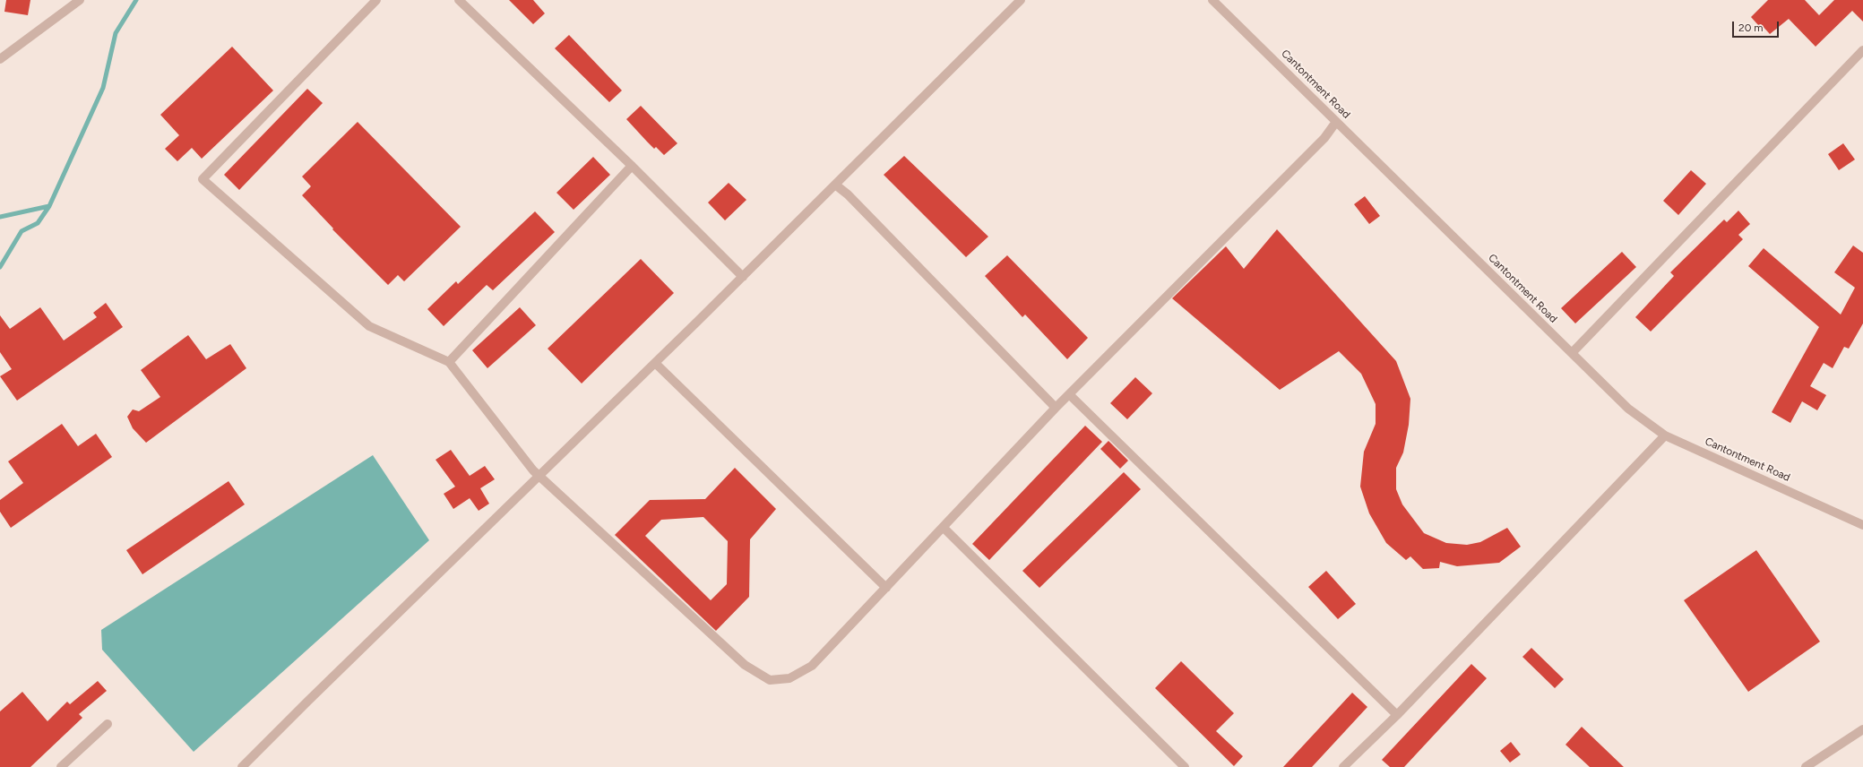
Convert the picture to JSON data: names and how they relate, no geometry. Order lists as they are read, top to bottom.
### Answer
{
  "streets": {
    "street": ["Cantontment Road"]
  },
  "scale_bar": "20 m"
}
